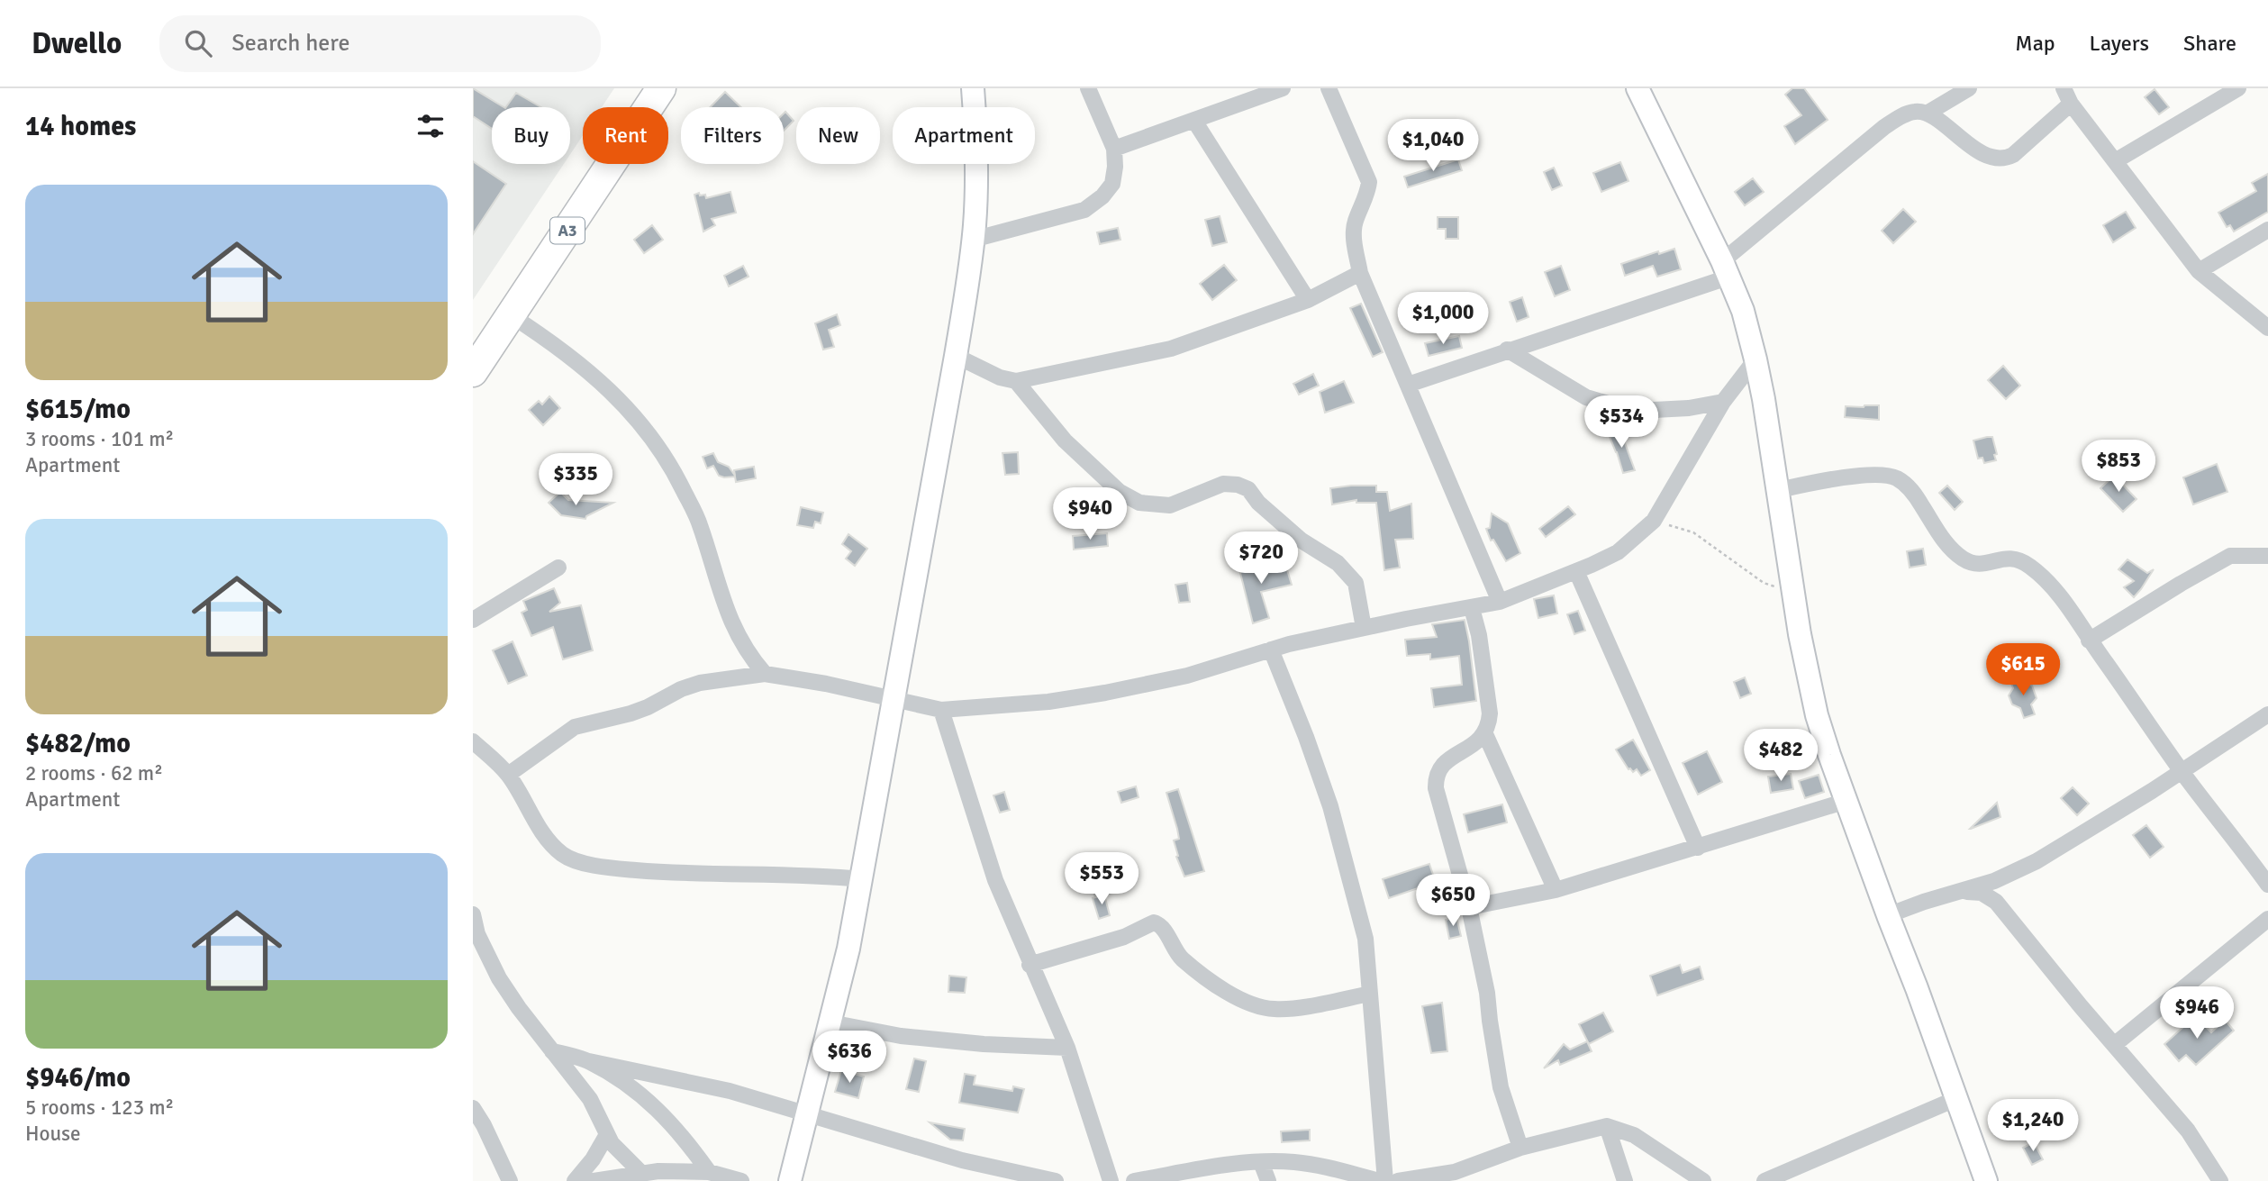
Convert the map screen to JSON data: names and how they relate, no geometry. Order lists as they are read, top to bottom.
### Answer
{
  "streets": {
    "highway": ["A3"]
  },
  "page": {
    "header": "Dwello",
    "search": "Search here",
    "nav": ["Map", "Layers", "Share"],
    "heading": "14 homes",
    "chip": [
      "Buy",
      "Rent",
      "Filters",
      "New",
      "Apartment"
    ],
    "price": [
      "$1,040",
      "$1,000",
      "$534",
      "$853",
      "$335",
      "$940",
      "$720",
      "$615",
      "$482",
      "$553",
      "$650",
      "$946",
      "$636",
      "$1,240"
    ],
    "list": [
      {
        "name": "$615/mo",
        "note": "3 rooms · 101 m² · Apartment"
      },
      {
        "name": "$482/mo",
        "note": "2 rooms · 62 m² · Apartment"
      },
      {
        "name": "$946/mo",
        "note": "5 rooms · 123 m² · House"
      }
    ]
  }
}
